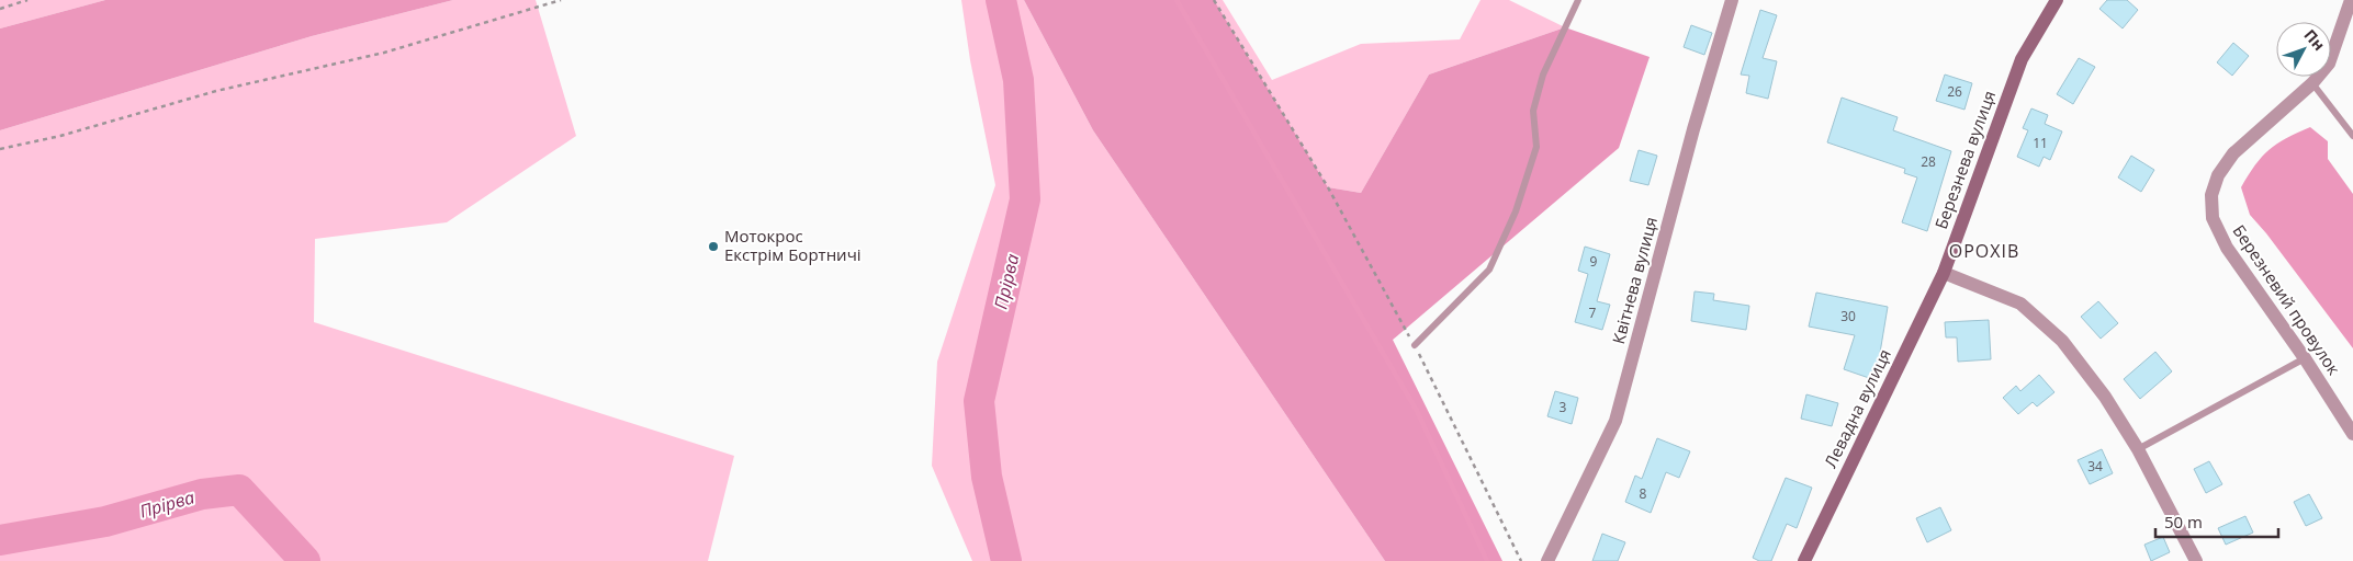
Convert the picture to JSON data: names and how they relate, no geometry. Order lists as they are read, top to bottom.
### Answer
{
  "streets": {
    "street": [
      "Березнева вулиця",
      "Квітнева вулиця",
      "Березневий провулок",
      "Левадна вулиця"
    ]
  },
  "crossings": [
    ["Березнева вулиця", "Левадна вулиця"]
  ],
  "districts": ["ОРОХІВ"],
  "water": ["Прірва"],
  "places": ["Мотокрос Екстрім Бортничі"],
  "house_numbers": [
    "26",
    "11",
    "28",
    "9",
    "7",
    "30",
    "3",
    "34",
    "8"
  ],
  "scale_bar": "50 m",
  "north": "top right"
}
